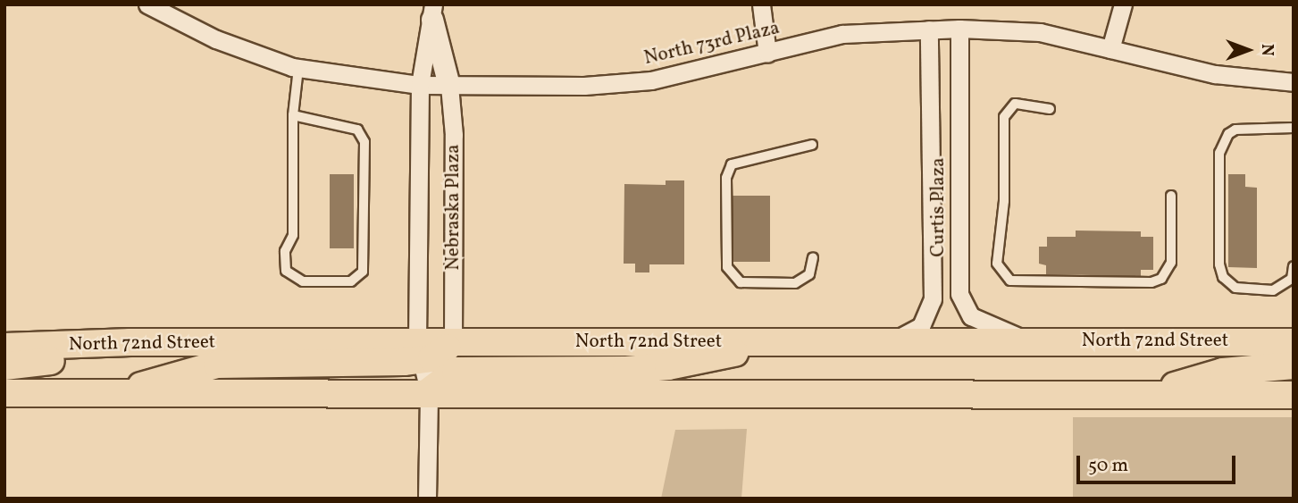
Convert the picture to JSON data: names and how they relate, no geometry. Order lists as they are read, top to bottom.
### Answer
{
  "streets": {
    "main road": ["North 72nd Street"],
    "street": ["North 73rd Plaza", "Nebraska Plaza", "Curtis Plaza"]
  },
  "crossings": [
    ["North 73rd Plaza", "Nebraska Plaza"],
    ["North 73rd Plaza", "Curtis Plaza"],
    ["Nebraska Plaza", "North 72nd Street"],
    ["Curtis Plaza", "North 72nd Street"]
  ],
  "scale_bar": "50 m",
  "north": "right"
}
